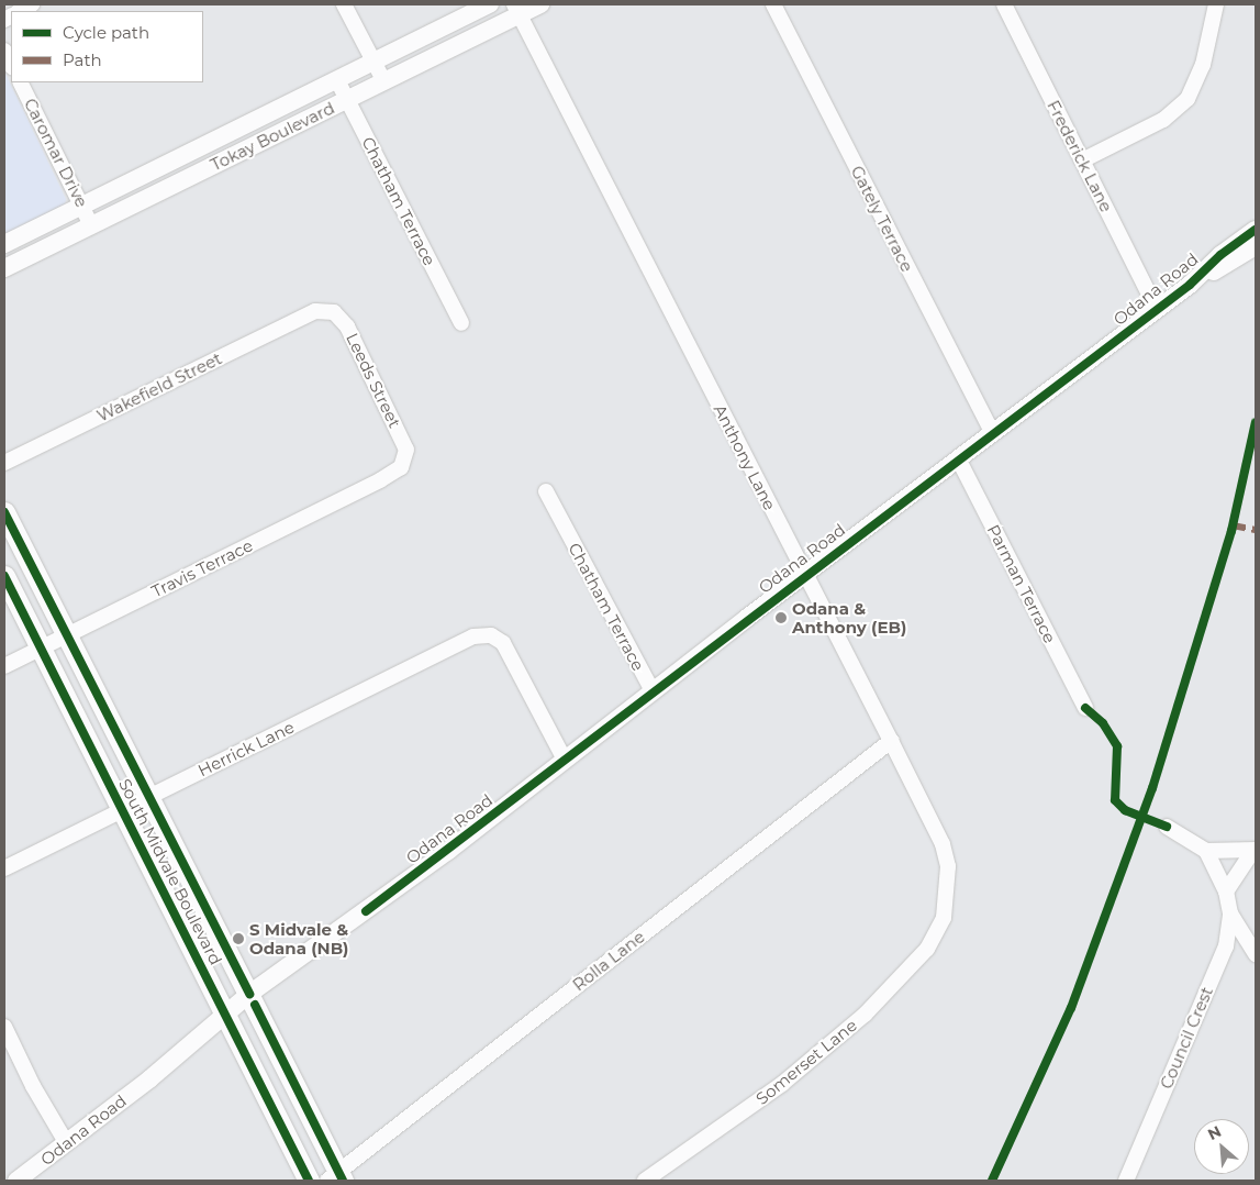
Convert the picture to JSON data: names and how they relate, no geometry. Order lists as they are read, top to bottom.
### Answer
{
  "streets": {
    "main road": ["South Midvale Boulevard"],
    "street": [
      "Tokay Boulevard",
      "Caromar Drive",
      "Frederick Lane",
      "Chatham Terrace",
      "Gately Terrace",
      "Odana Road",
      "Leeds Street",
      "Wakefield Street",
      "Anthony Lane",
      "Travis Terrace",
      "Parman Terrace",
      "Herrick Lane",
      "Rolla Lane",
      "Council Crest",
      "Somerset Lane"
    ]
  },
  "crossings": [
    ["Tokay Boulevard", "Caromar Drive"],
    ["Tokay Boulevard", "Chatham Terrace"],
    ["Tokay Boulevard", "Anthony Lane"],
    ["Frederick Lane", "Odana Road"],
    ["Chatham Terrace", "Odana Road"],
    ["Gately Terrace", "Odana Road"],
    ["Odana Road", "Anthony Lane"],
    ["Odana Road", "Parman Terrace"],
    ["Odana Road", "Herrick Lane"],
    ["Odana Road", "South Midvale Boulevard"],
    ["Leeds Street", "Wakefield Street"],
    ["Leeds Street", "Travis Terrace"],
    ["Anthony Lane", "Rolla Lane"],
    ["Anthony Lane", "Somerset Lane"],
    ["Travis Terrace", "South Midvale Boulevard"],
    ["Herrick Lane", "South Midvale Boulevard"],
    ["South Midvale Boulevard", "Rolla Lane"]
  ],
  "places": ["Odana & Anthony (EB)", "S Midvale & Odana (NB)"],
  "legend": ["Cycle path", "Path"],
  "north": "top left"
}
